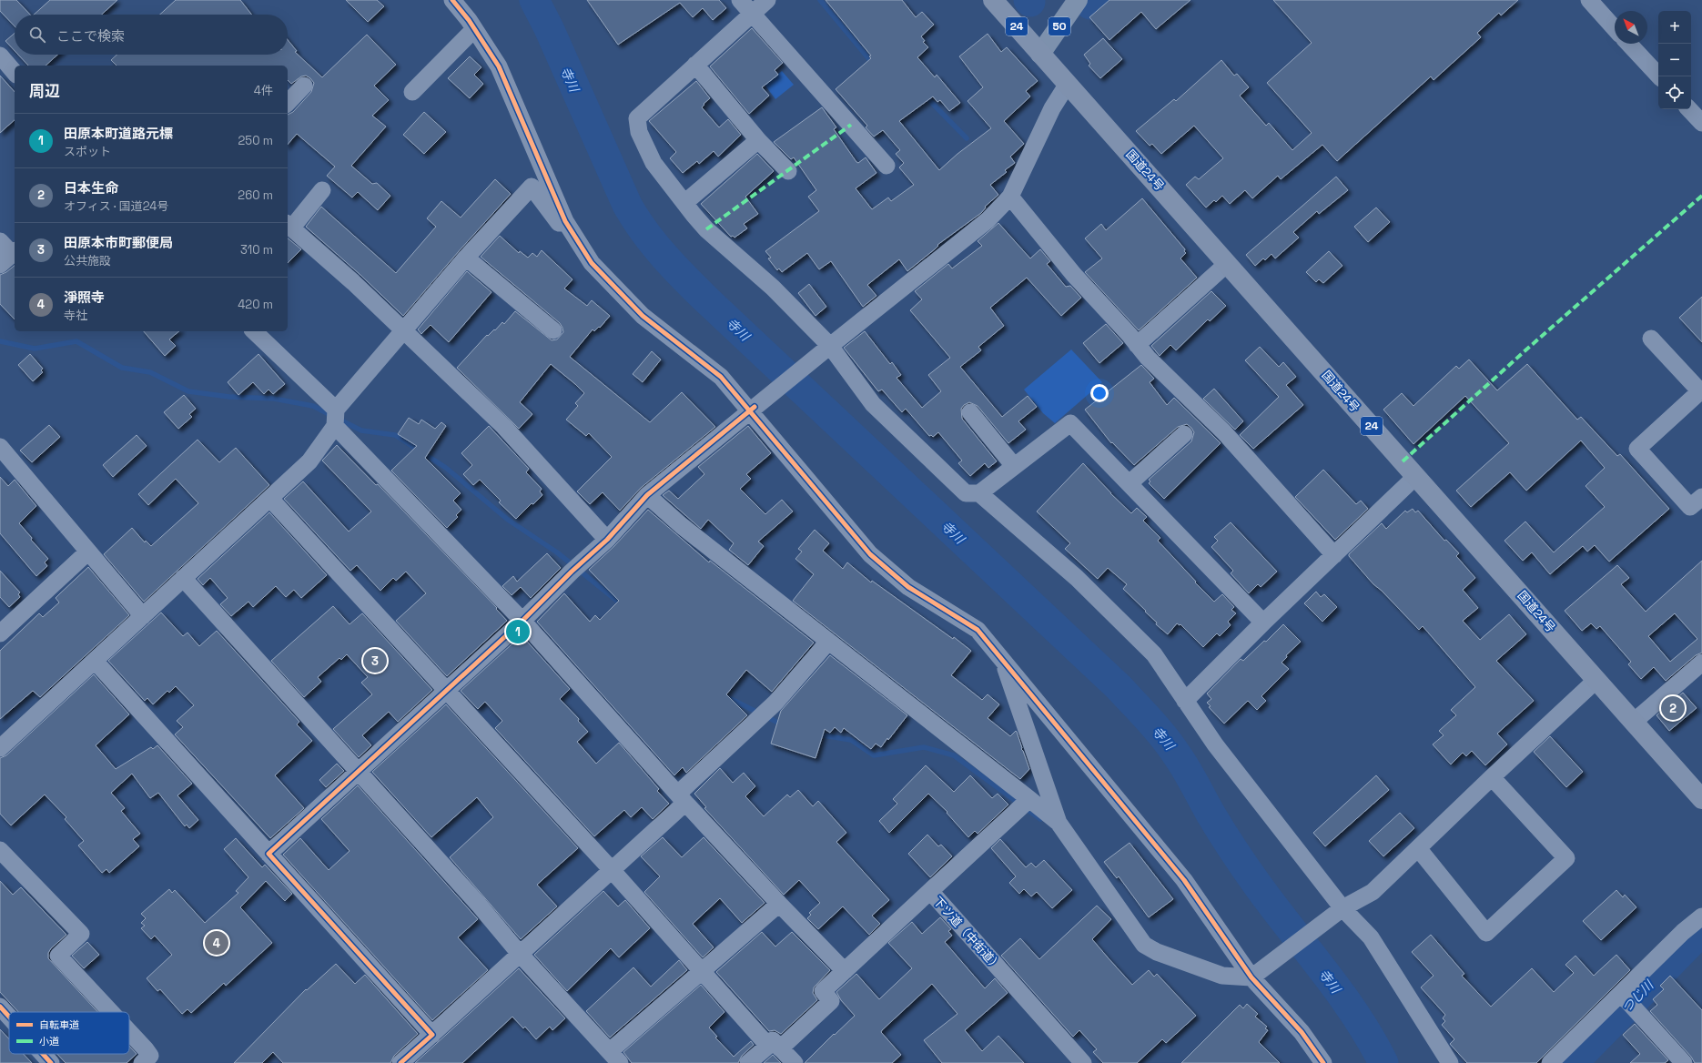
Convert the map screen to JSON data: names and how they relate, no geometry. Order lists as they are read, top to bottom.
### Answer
{
  "streets": {
    "highway": ["24", "国道24号"],
    "main road": ["50"],
    "street": ["下ツ道（中街道）"]
  },
  "crossings": [
    ["50", "国道24号"]
  ],
  "water": ["寺川", "つじ川"],
  "legend": ["自転車道", "小道"],
  "north": "top left",
  "page": {
    "map_buttons": ["+", "−"],
    "search": "ここで検索",
    "heading": ["周辺", "4件"],
    "list": [
      {
        "mark": "1",
        "name": "田原本町道路元標",
        "note": "スポット",
        "value": "250 m"
      },
      {
        "mark": "2",
        "name": "日本生命",
        "note": "オフィス · 国道24号",
        "value": "260 m"
      },
      {
        "mark": "3",
        "name": "田原本市町郵便局",
        "note": "公共施設",
        "value": "310 m"
      },
      {
        "mark": "4",
        "name": "淨照寺",
        "note": "寺社",
        "value": "420 m"
      }
    ],
    "pins": [
      "1",
      "3",
      "2",
      "4"
    ]
  }
}
